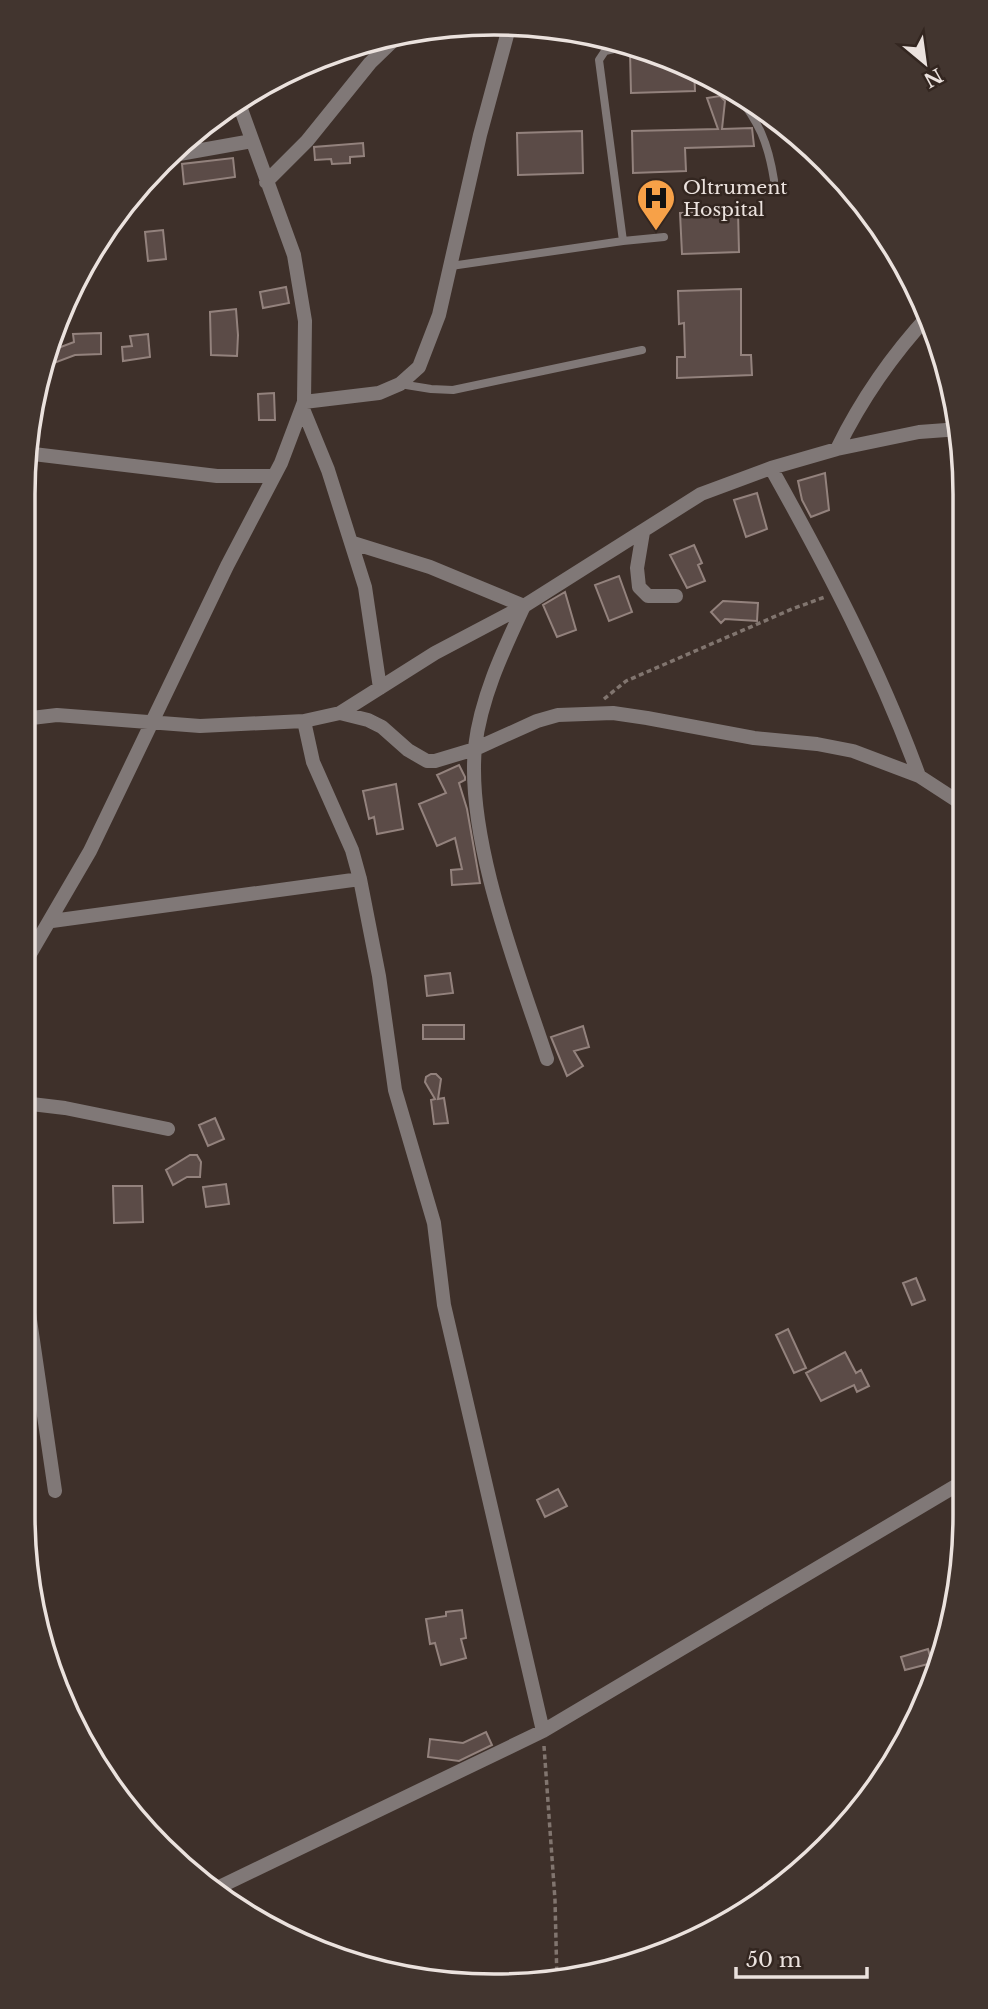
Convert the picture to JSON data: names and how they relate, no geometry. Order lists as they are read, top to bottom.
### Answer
{
  "places": {
    "hospital": ["Oltrument Hospital"]
  },
  "scale_bar": "50 m",
  "north": "bottom right"
}
